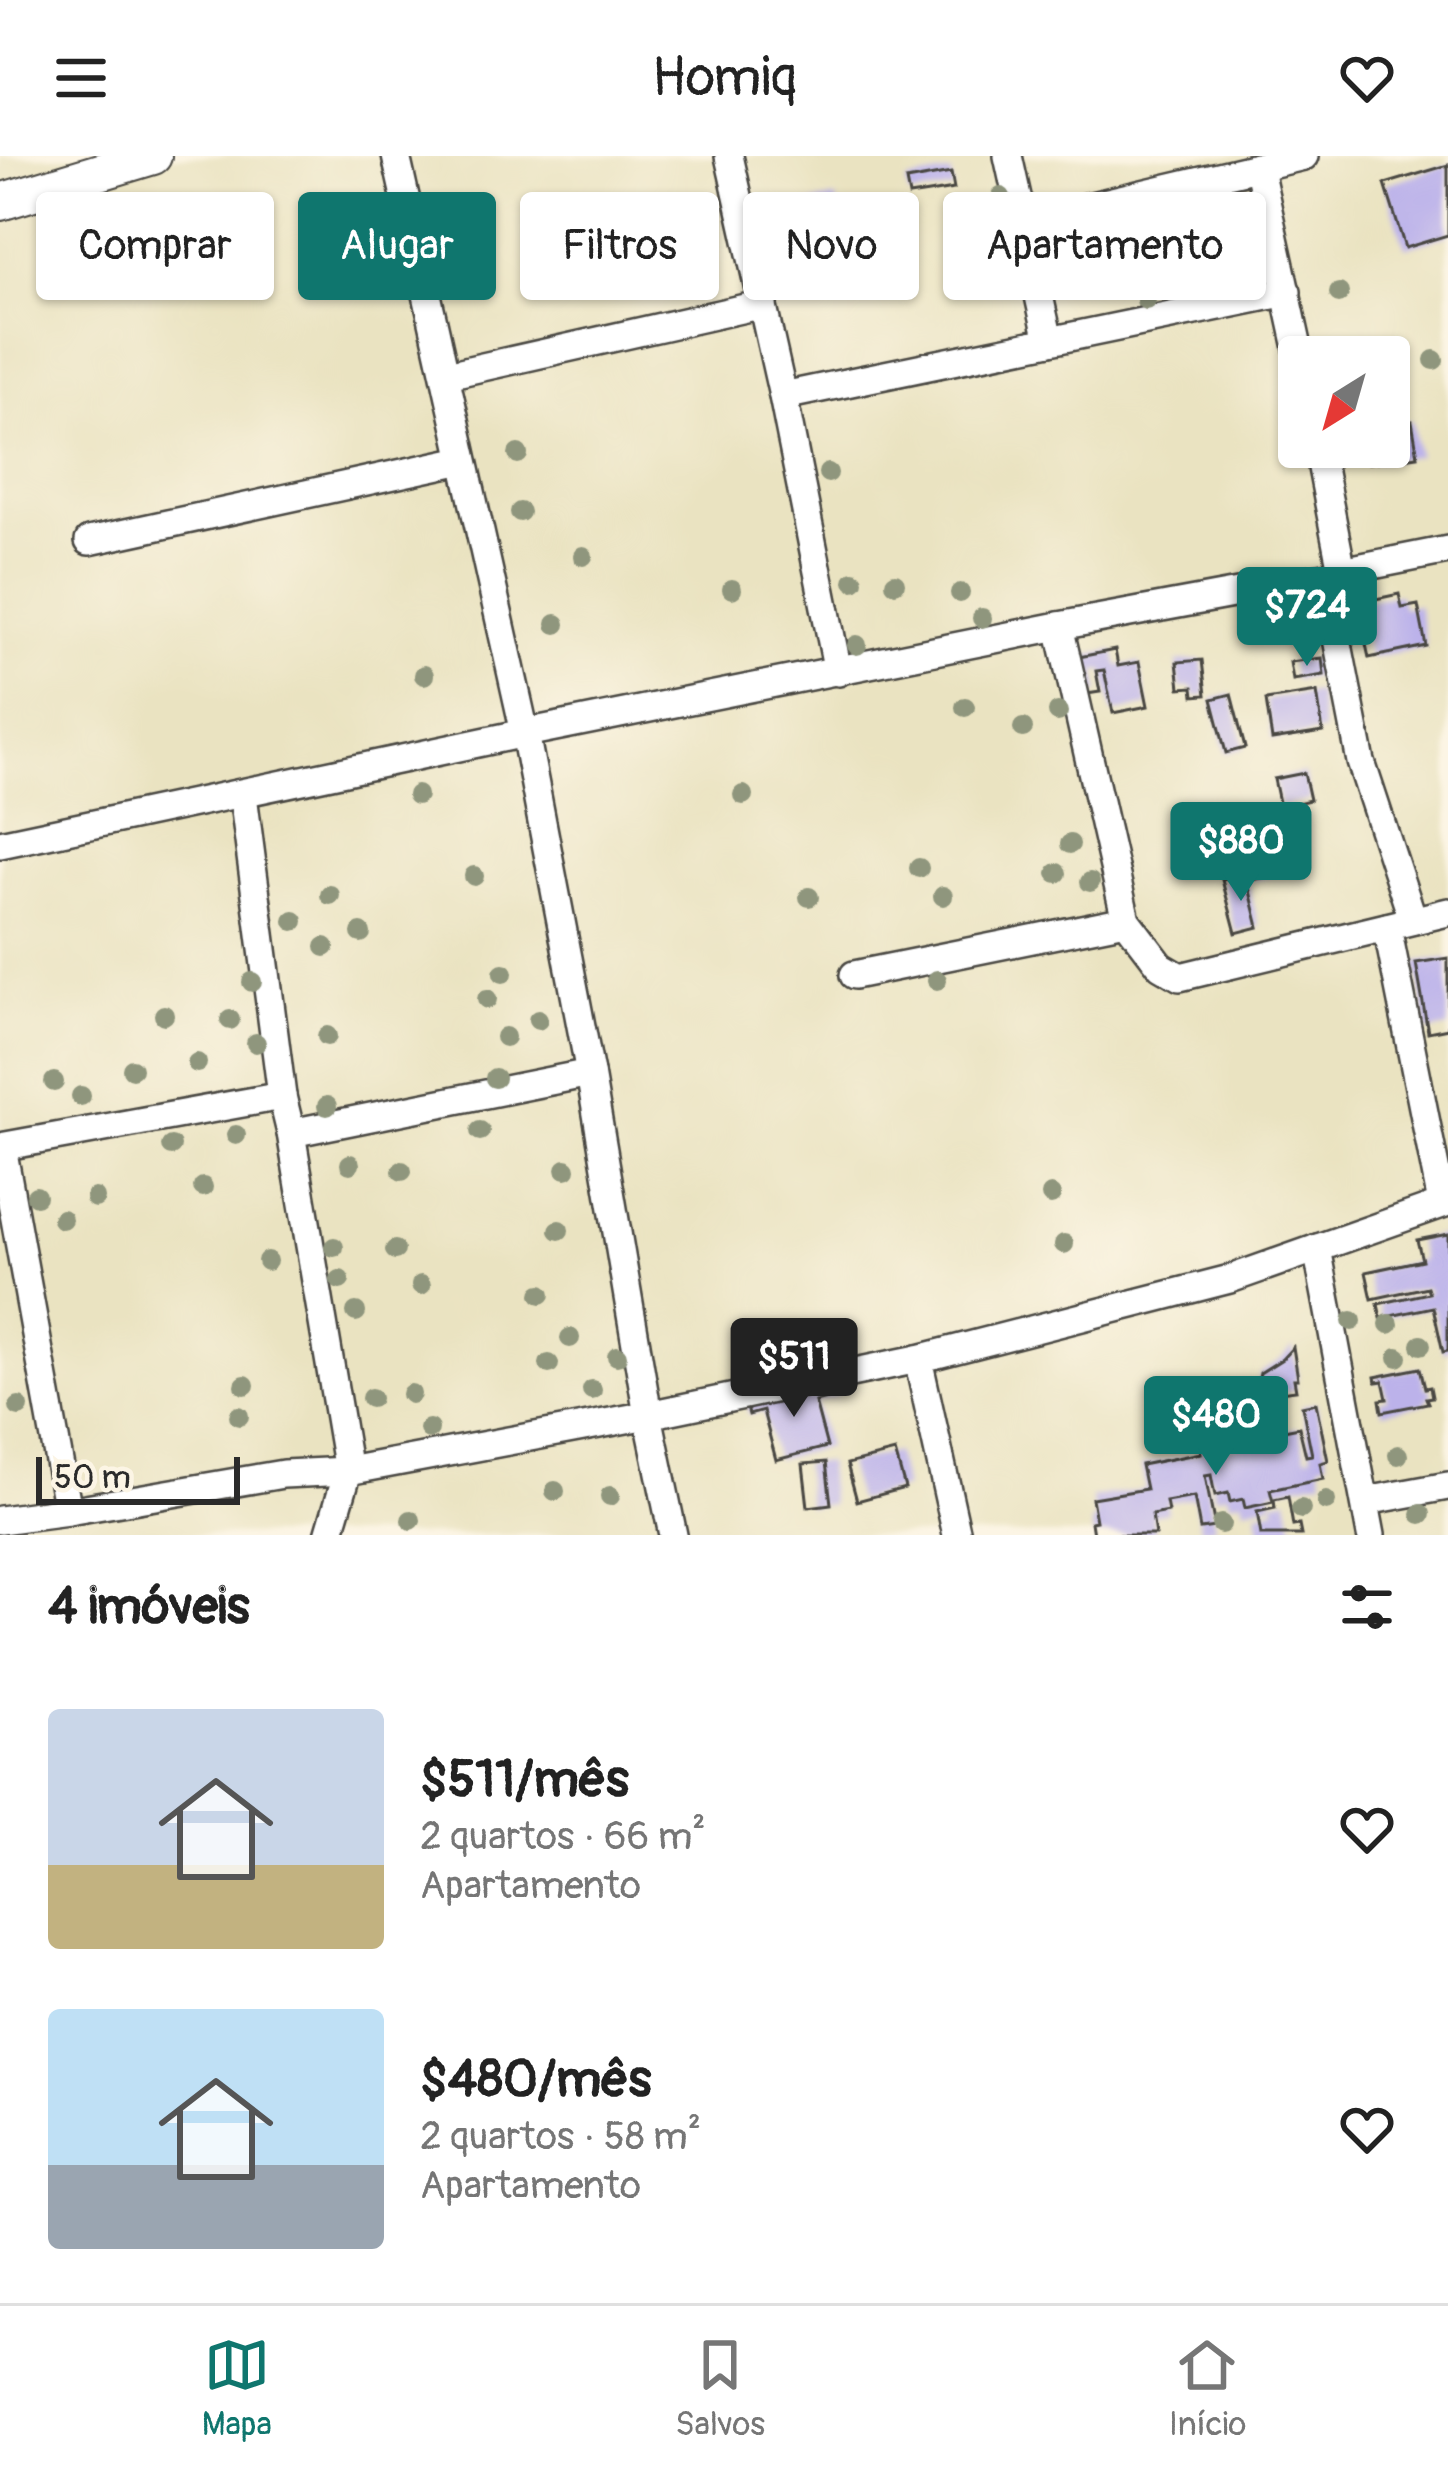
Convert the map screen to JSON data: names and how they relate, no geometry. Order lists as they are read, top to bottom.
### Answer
{
  "scale_bar": "50 m",
  "north": "bottom left",
  "page": {
    "header": "Homiq",
    "chip": [
      "Comprar",
      "Alugar",
      "Filtros",
      "Novo",
      "Apartamento"
    ],
    "price": [
      "$724",
      "$880",
      "$511",
      "$480"
    ],
    "scale": "50 m",
    "heading": "4 imóveis",
    "list": [
      {
        "name": "$511/mês",
        "note": "2 quartos · 66 m² · Apartamento"
      },
      {
        "name": "$480/mês",
        "note": "2 quartos · 58 m² · Apartamento"
      }
    ],
    "tabs": ["Mapa", "Salvos", "Início"]
  }
}
